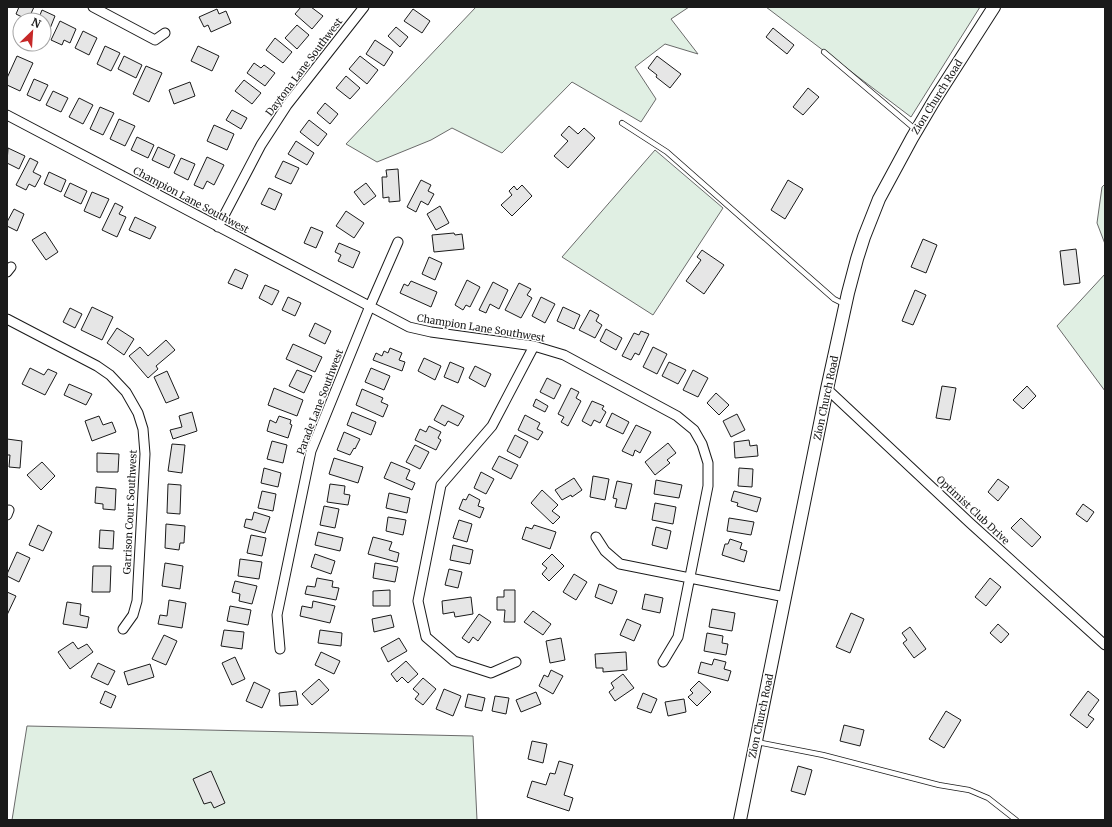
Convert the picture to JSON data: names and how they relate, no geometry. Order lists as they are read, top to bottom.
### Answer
{
  "streets": {
    "street": [
      "Daytona Lane Southwest",
      "Zion Church Road",
      "Champion Lane Southwest",
      "Parade Lane Southwest",
      "Optimist Club Drive",
      "Garrison Court Southwest"
    ]
  },
  "crossings": [
    ["Daytona Lane Southwest", "Champion Lane Southwest"],
    ["Zion Church Road", "Optimist Club Drive"],
    ["Champion Lane Southwest", "Parade Lane Southwest"]
  ],
  "north": "top right"
}
